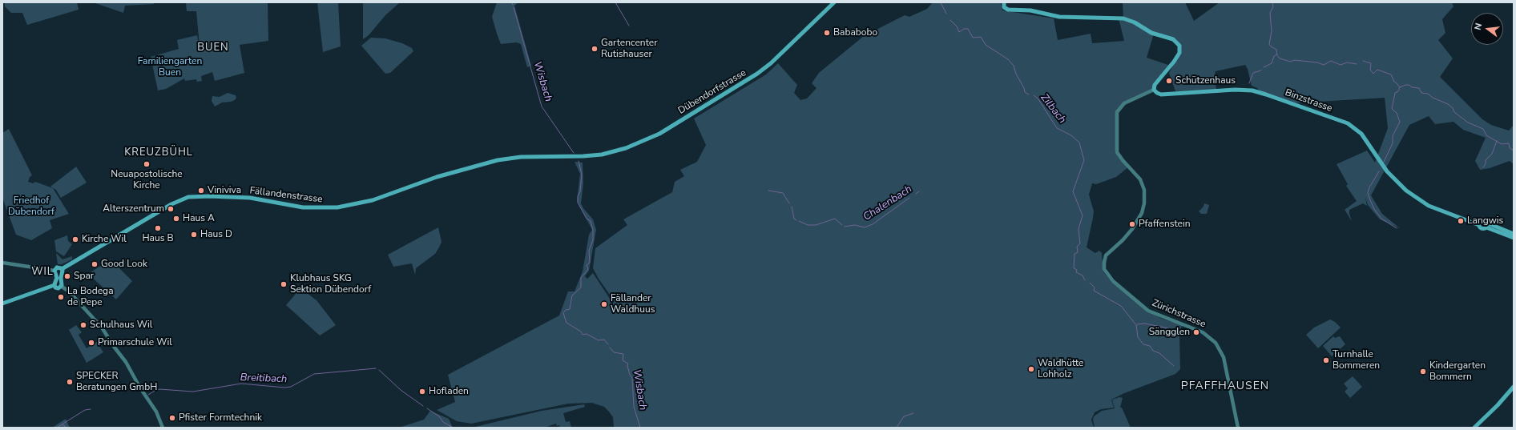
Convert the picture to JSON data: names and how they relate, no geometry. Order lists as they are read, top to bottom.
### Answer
{
  "streets": {
    "main road": ["Dübendorfstrasse", "Binzstrasse", "Fällandenstrasse"],
    "street": ["Zürichstrasse"]
  },
  "crossings": [
    ["Dübendorfstrasse", "Fällandenstrasse"],
    ["Binzstrasse", "Zürichstrasse"]
  ],
  "districts": [
    "BUEN",
    "KREUZBÜHL",
    "WIL",
    "PFAFFHAUSEN"
  ],
  "water": [
    "Wisbach",
    "Zilbach",
    "Chalenbach",
    "Breitibach"
  ],
  "parks": ["Familiengarten Buen", "Friedhof Dübendorf"],
  "places": [
    "Bababobo",
    "Gartencenter Rutishauser",
    "Schützenhaus",
    "Neuapostolische Kirche",
    "Viniviva",
    "Alterszentrum",
    "Haus A",
    "Langwis",
    "Pfaffenstein",
    "Haus B",
    "Haus D",
    "Kirche Wil",
    "Good Look",
    "Spar",
    "Klubhaus SKG Sektion Dübendorf",
    "La Bodega de Pepe",
    "Fällander Waldhuus",
    "Schulhaus Wil",
    "Sängglen",
    "Primarschule Wil",
    "Turnhalle Bommeren",
    "Waldhütte Lohholz",
    "Kindergarten Bommern",
    "SPECKER Beratungen GmbH",
    "Hofladen",
    "Pfister Formtechnik"
  ],
  "north": "left"
}
